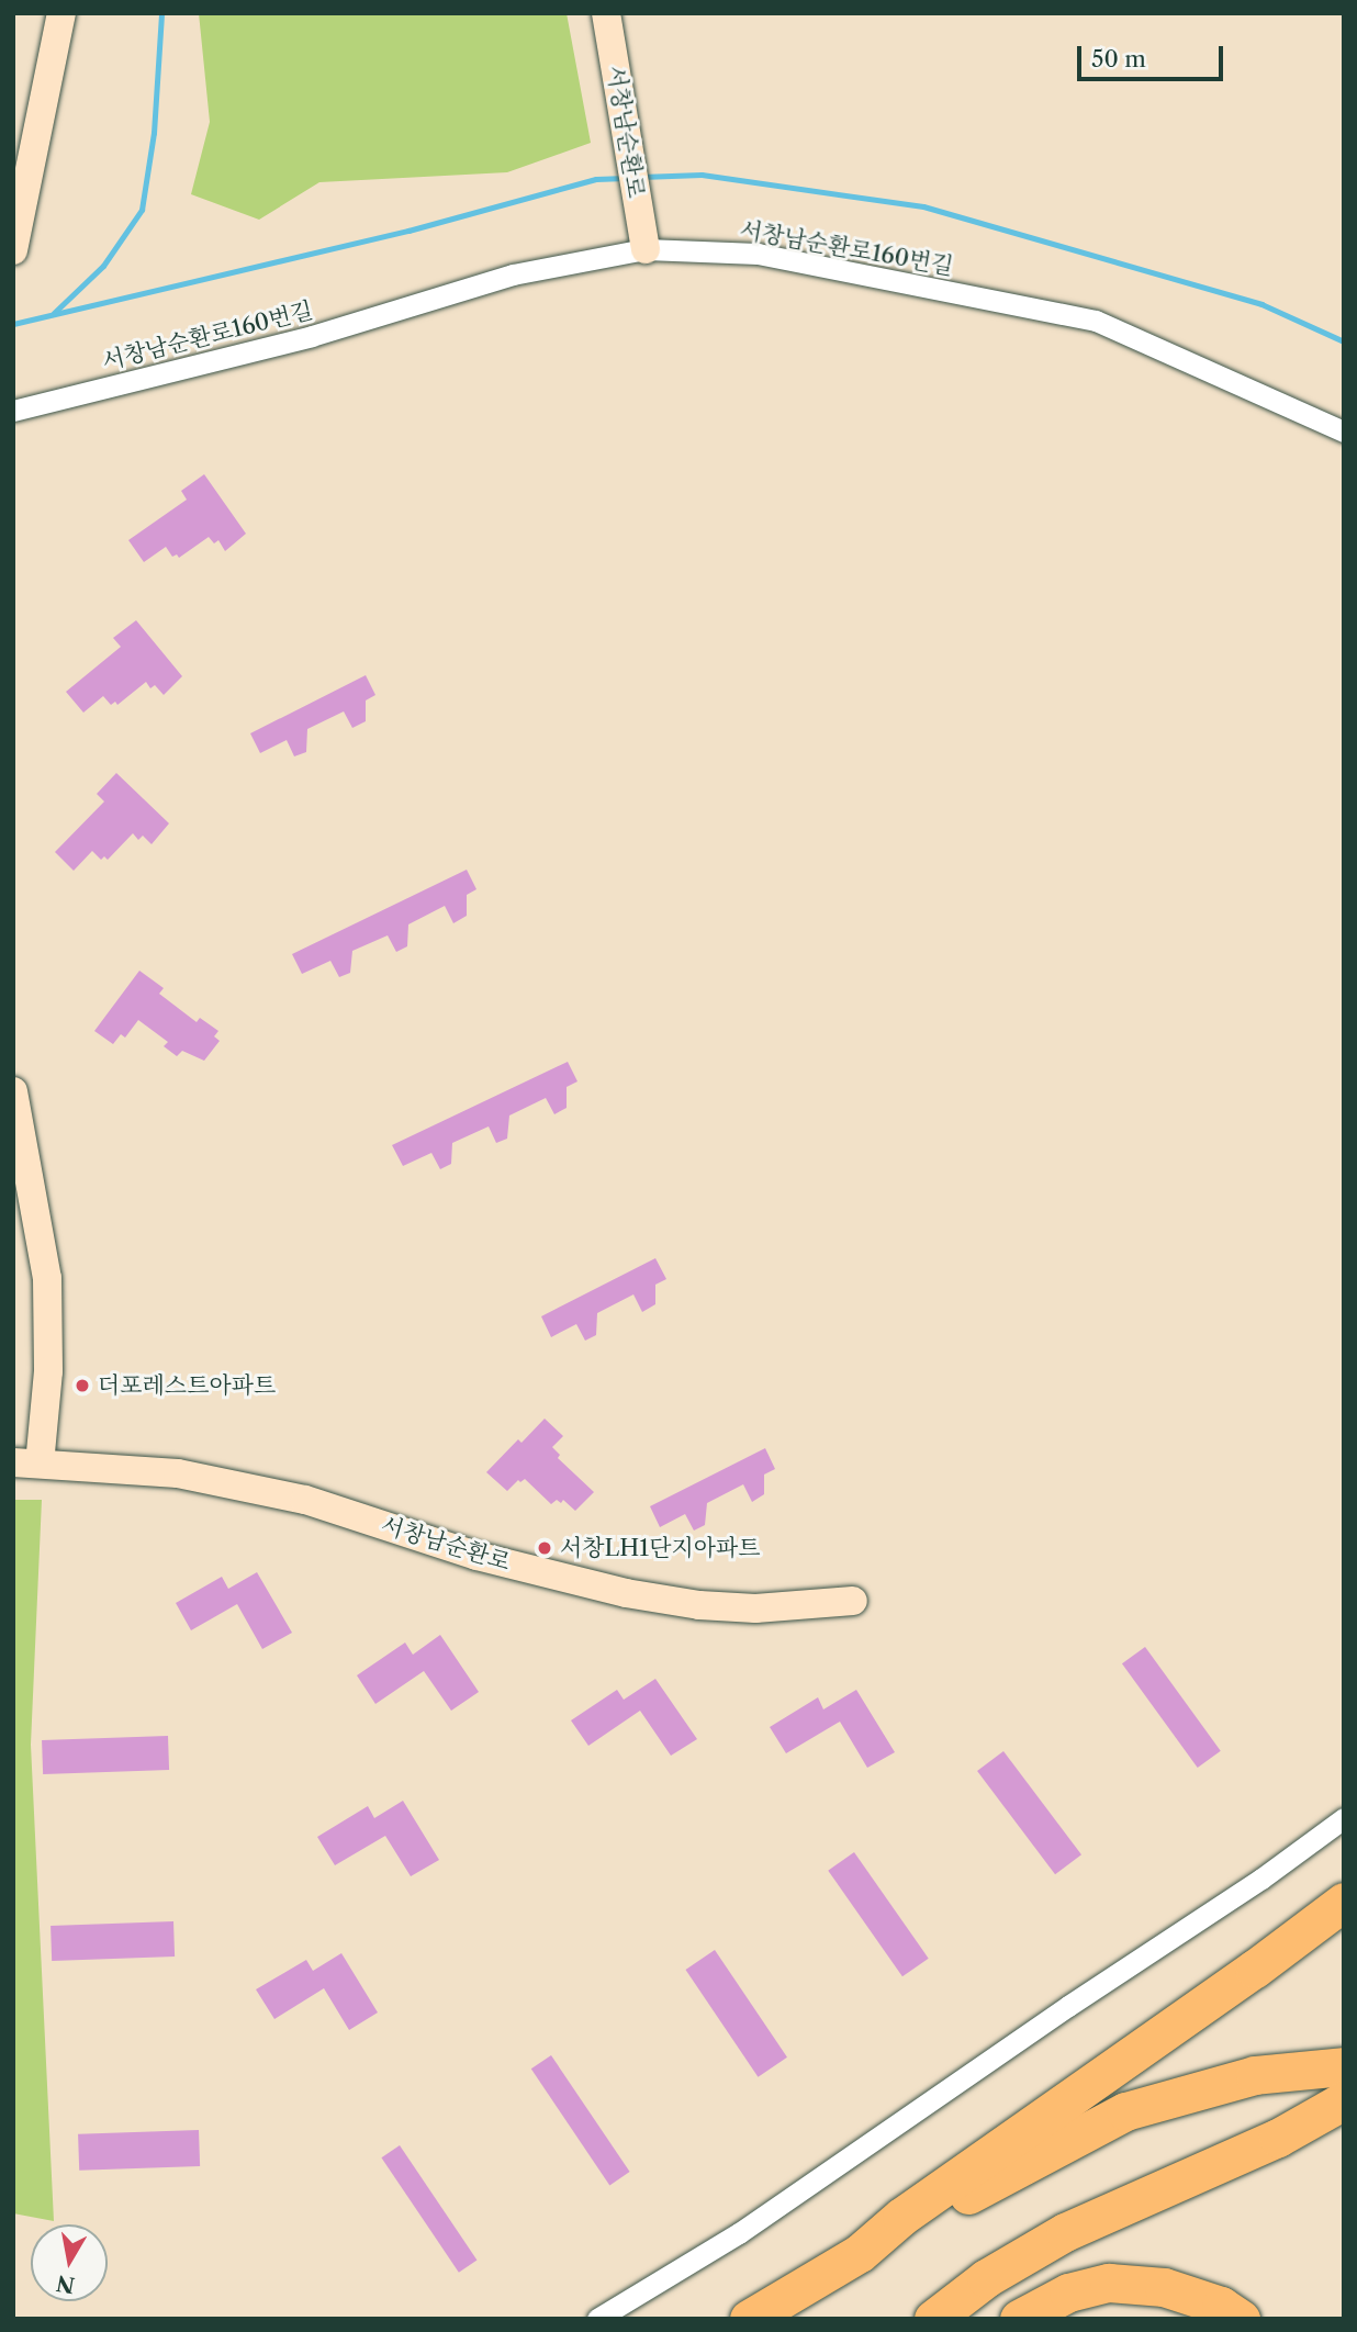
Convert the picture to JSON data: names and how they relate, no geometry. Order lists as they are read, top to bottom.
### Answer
{
  "streets": {
    "street": ["서창남순환로", "서창남순환로160번길"]
  },
  "crossings": [
    ["서창남순환로", "서창남순환로160번길"]
  ],
  "places": ["더포레스트아파트", "서창LH1단지아파트"],
  "scale_bar": "50 m",
  "north": "bottom"
}
